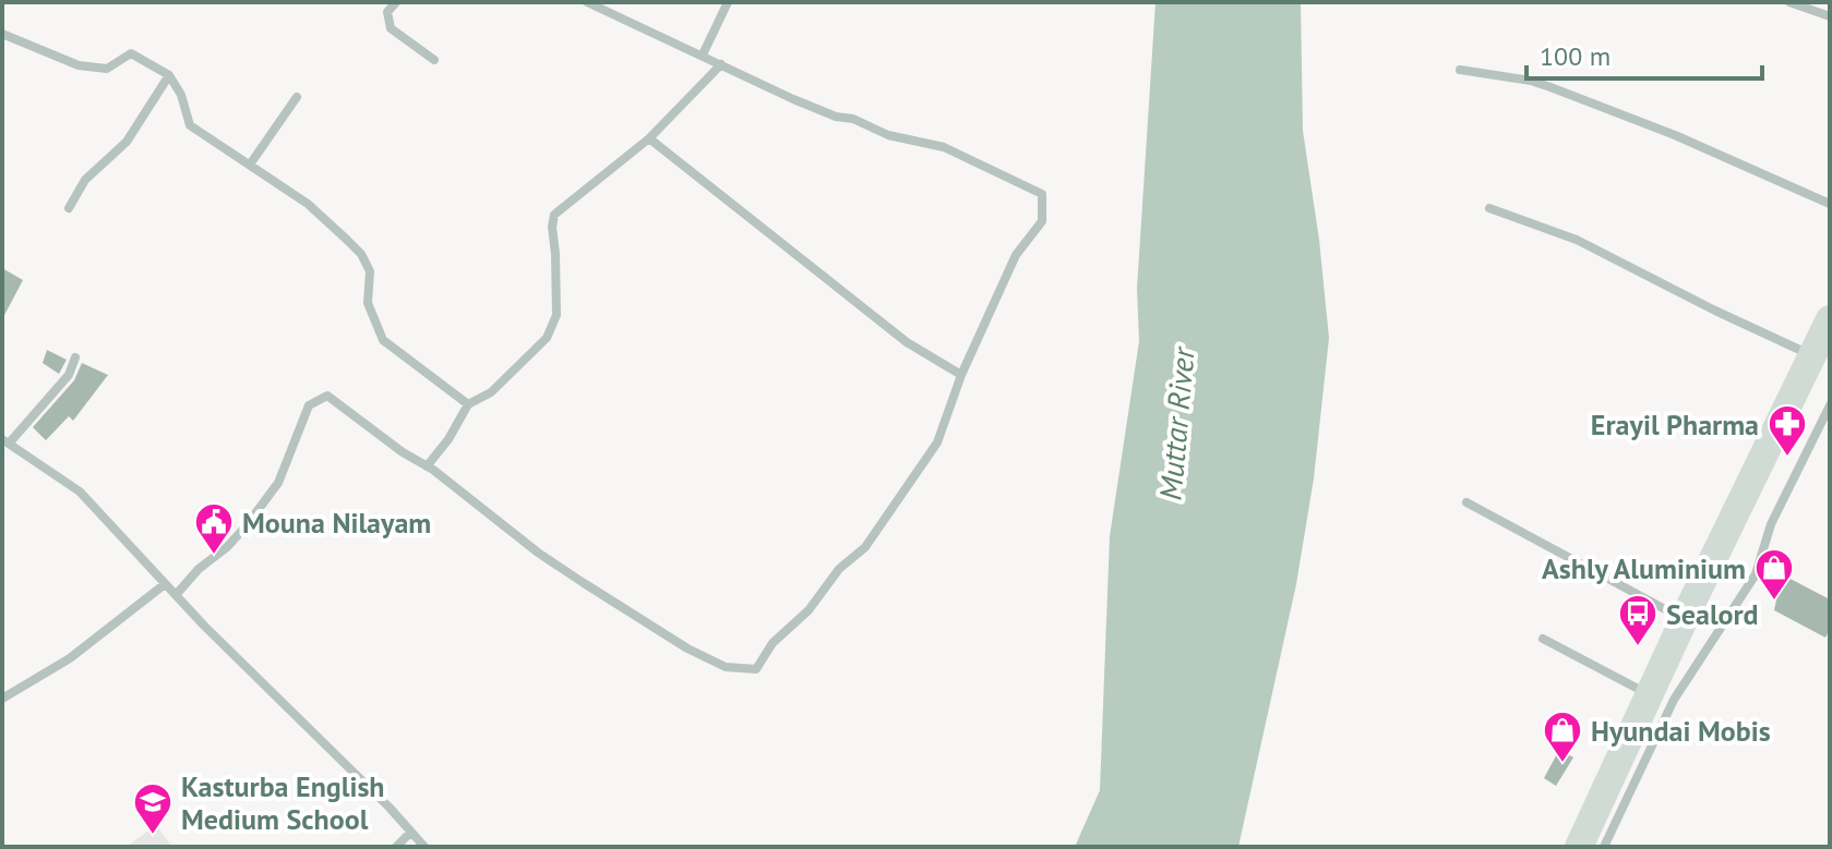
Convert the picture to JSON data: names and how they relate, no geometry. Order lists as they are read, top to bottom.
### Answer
{
  "water": ["Muttar River"],
  "places": {
    "pharmacy": ["Erayil Pharma"],
    "public building": ["Mouna Nilayam"],
    "shop": ["Ashly Aluminium", "Hyundai Mobis"],
    "bus stop": ["Sealord"],
    "school or university": ["Kasturba English Medium School"]
  },
  "scale_bar": "100 m"
}
